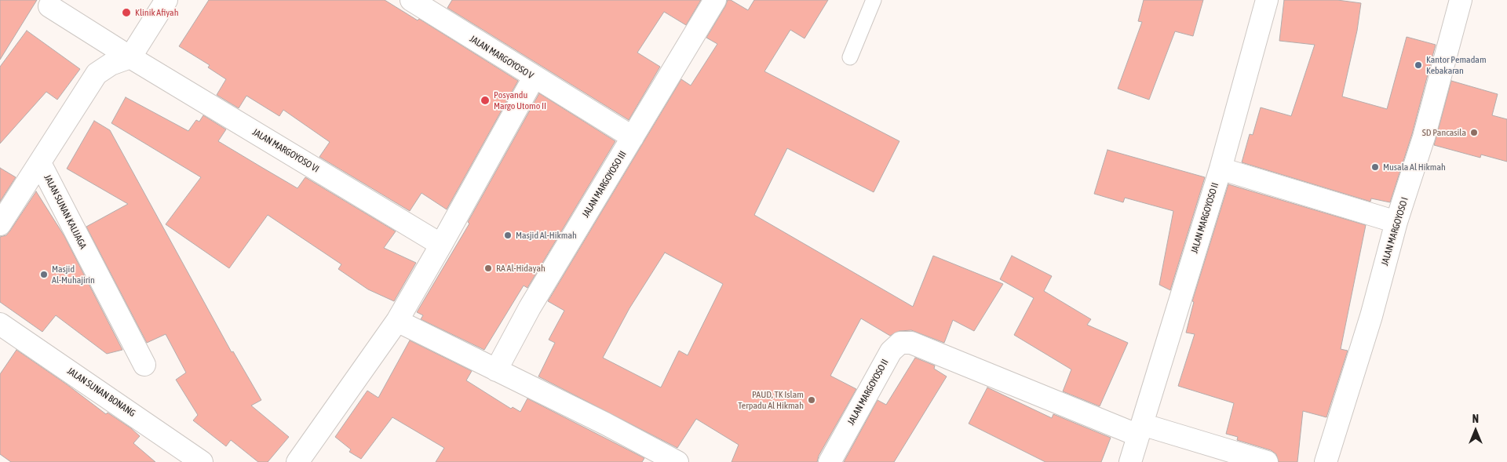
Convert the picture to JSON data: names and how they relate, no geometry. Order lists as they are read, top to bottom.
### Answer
{
  "streets": {
    "street": [
      "JALAN MARGOYOSO V",
      "JALAN MARGOYOSO VI",
      "JALAN MARGOYOSO III",
      "JALAN SUNAN KALIJAGA",
      "JALAN MARGOYOSO II",
      "JALAN MARGOYOSO I",
      "JALAN SUNAN BONANG"
    ]
  },
  "crossings": [
    ["JALAN MARGOYOSO V", "JALAN MARGOYOSO III"],
    ["JALAN MARGOYOSO VI", "JALAN SUNAN KALIJAGA"]
  ],
  "places": [
    "Klinik Afiyah",
    "Kantor Pemadam Kebakaran",
    "Posyandu Margo Utomo II",
    "SD Pancasila",
    "Musala Al Hikmah",
    "Masjid Al-Hikmah",
    "RA Al-Hidayah",
    "Masjid Al-Muhajirin",
    "PAUD, TK Islam Terpadu Al Hikmah"
  ],
  "north": "top"
}
